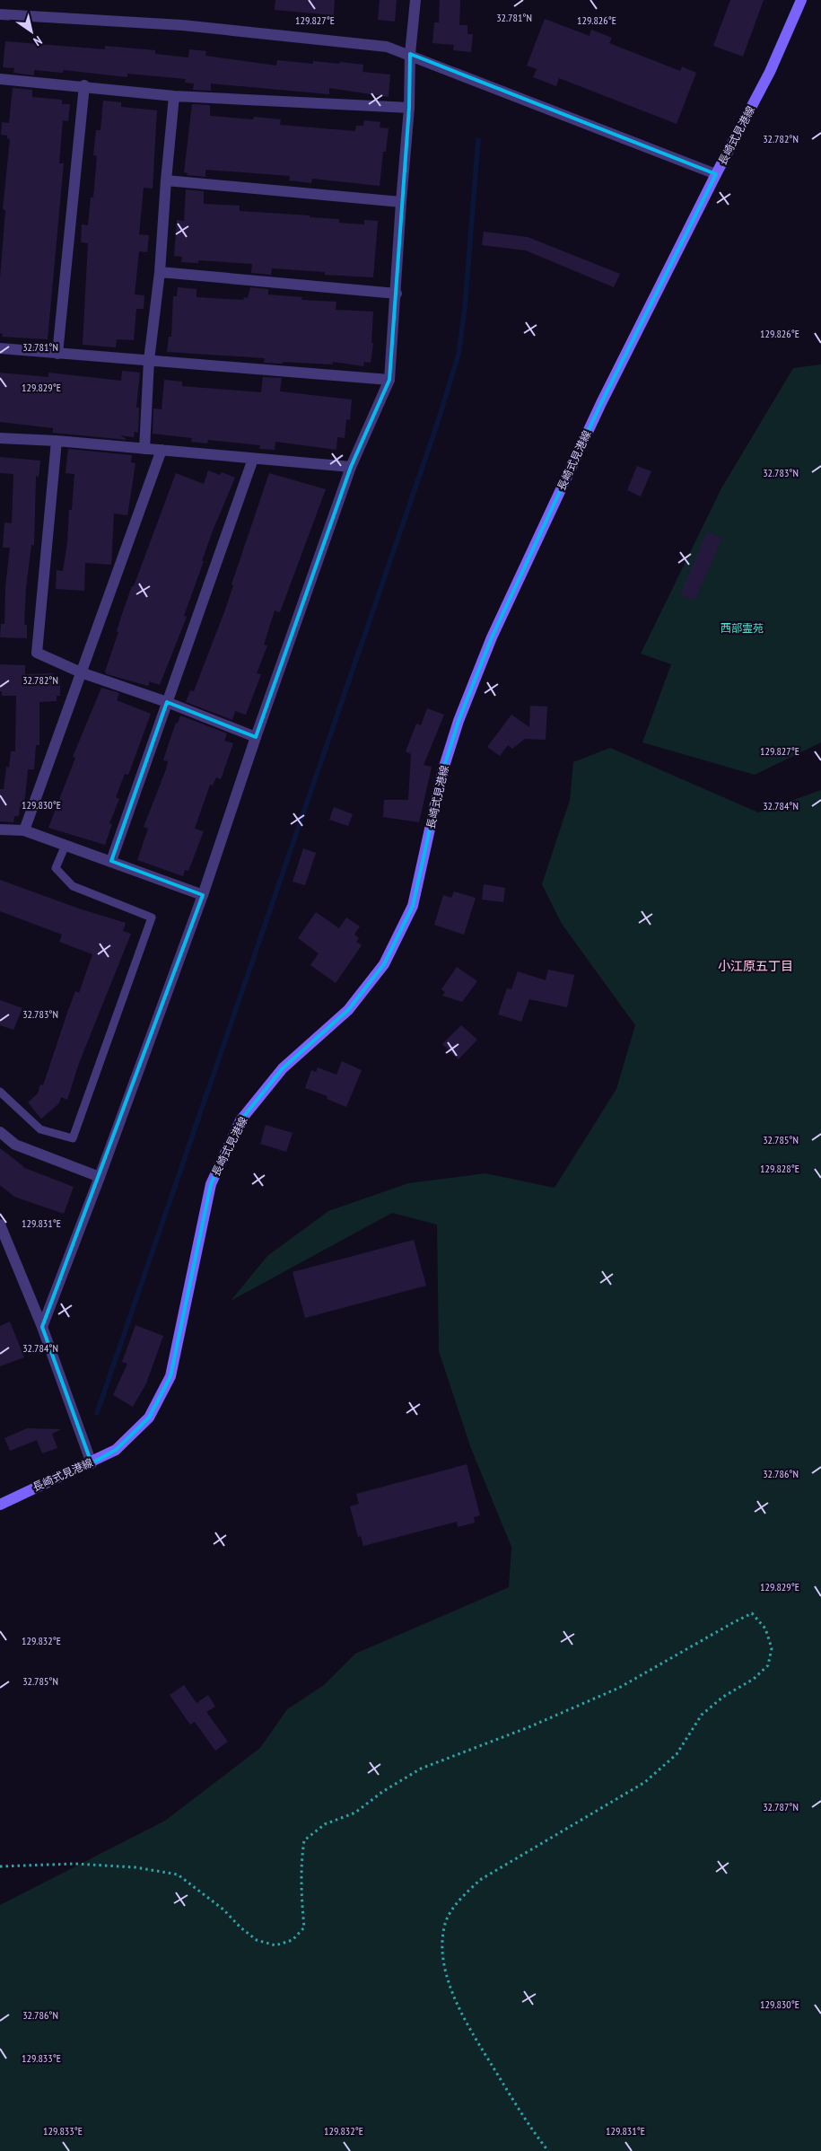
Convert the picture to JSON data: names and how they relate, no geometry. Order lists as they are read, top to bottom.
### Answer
{
  "streets": {
    "main road": ["長崎式見港線"]
  },
  "districts": ["小江原五丁目"],
  "parks": ["西部霊苑"],
  "north": "bottom right",
  "coordinates": [
    "32.781°N",
    "129.827°E",
    "129.826°E",
    "32.782°N",
    "129.829°E",
    "32.783°N",
    "129.830°E",
    "32.784°N",
    "32.785°N",
    "129.828°E",
    "129.831°E",
    "32.786°N",
    "129.832°E",
    "32.787°N",
    "129.833°E"
  ]
}
